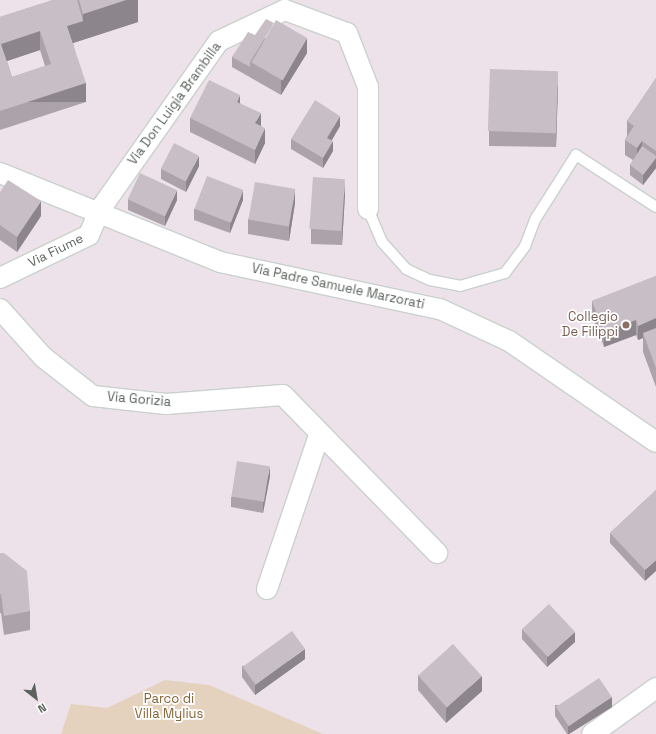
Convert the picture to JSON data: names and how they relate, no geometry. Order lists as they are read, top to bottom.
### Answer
{
  "streets": {
    "street": [
      "Via Don Luigia Brambilla",
      "Via Fiume",
      "Via Padre Samuele Marzorati",
      "Via Gorizia"
    ]
  },
  "crossings": [
    ["Via Don Luigia Brambilla", "Via Fiume"],
    ["Via Don Luigia Brambilla", "Via Padre Samuele Marzorati"],
    ["Via Fiume", "Via Padre Samuele Marzorati"]
  ],
  "parks": ["Parco di Villa Mylius"],
  "places": ["Collegio De Filippi"],
  "north": "bottom right"
}
